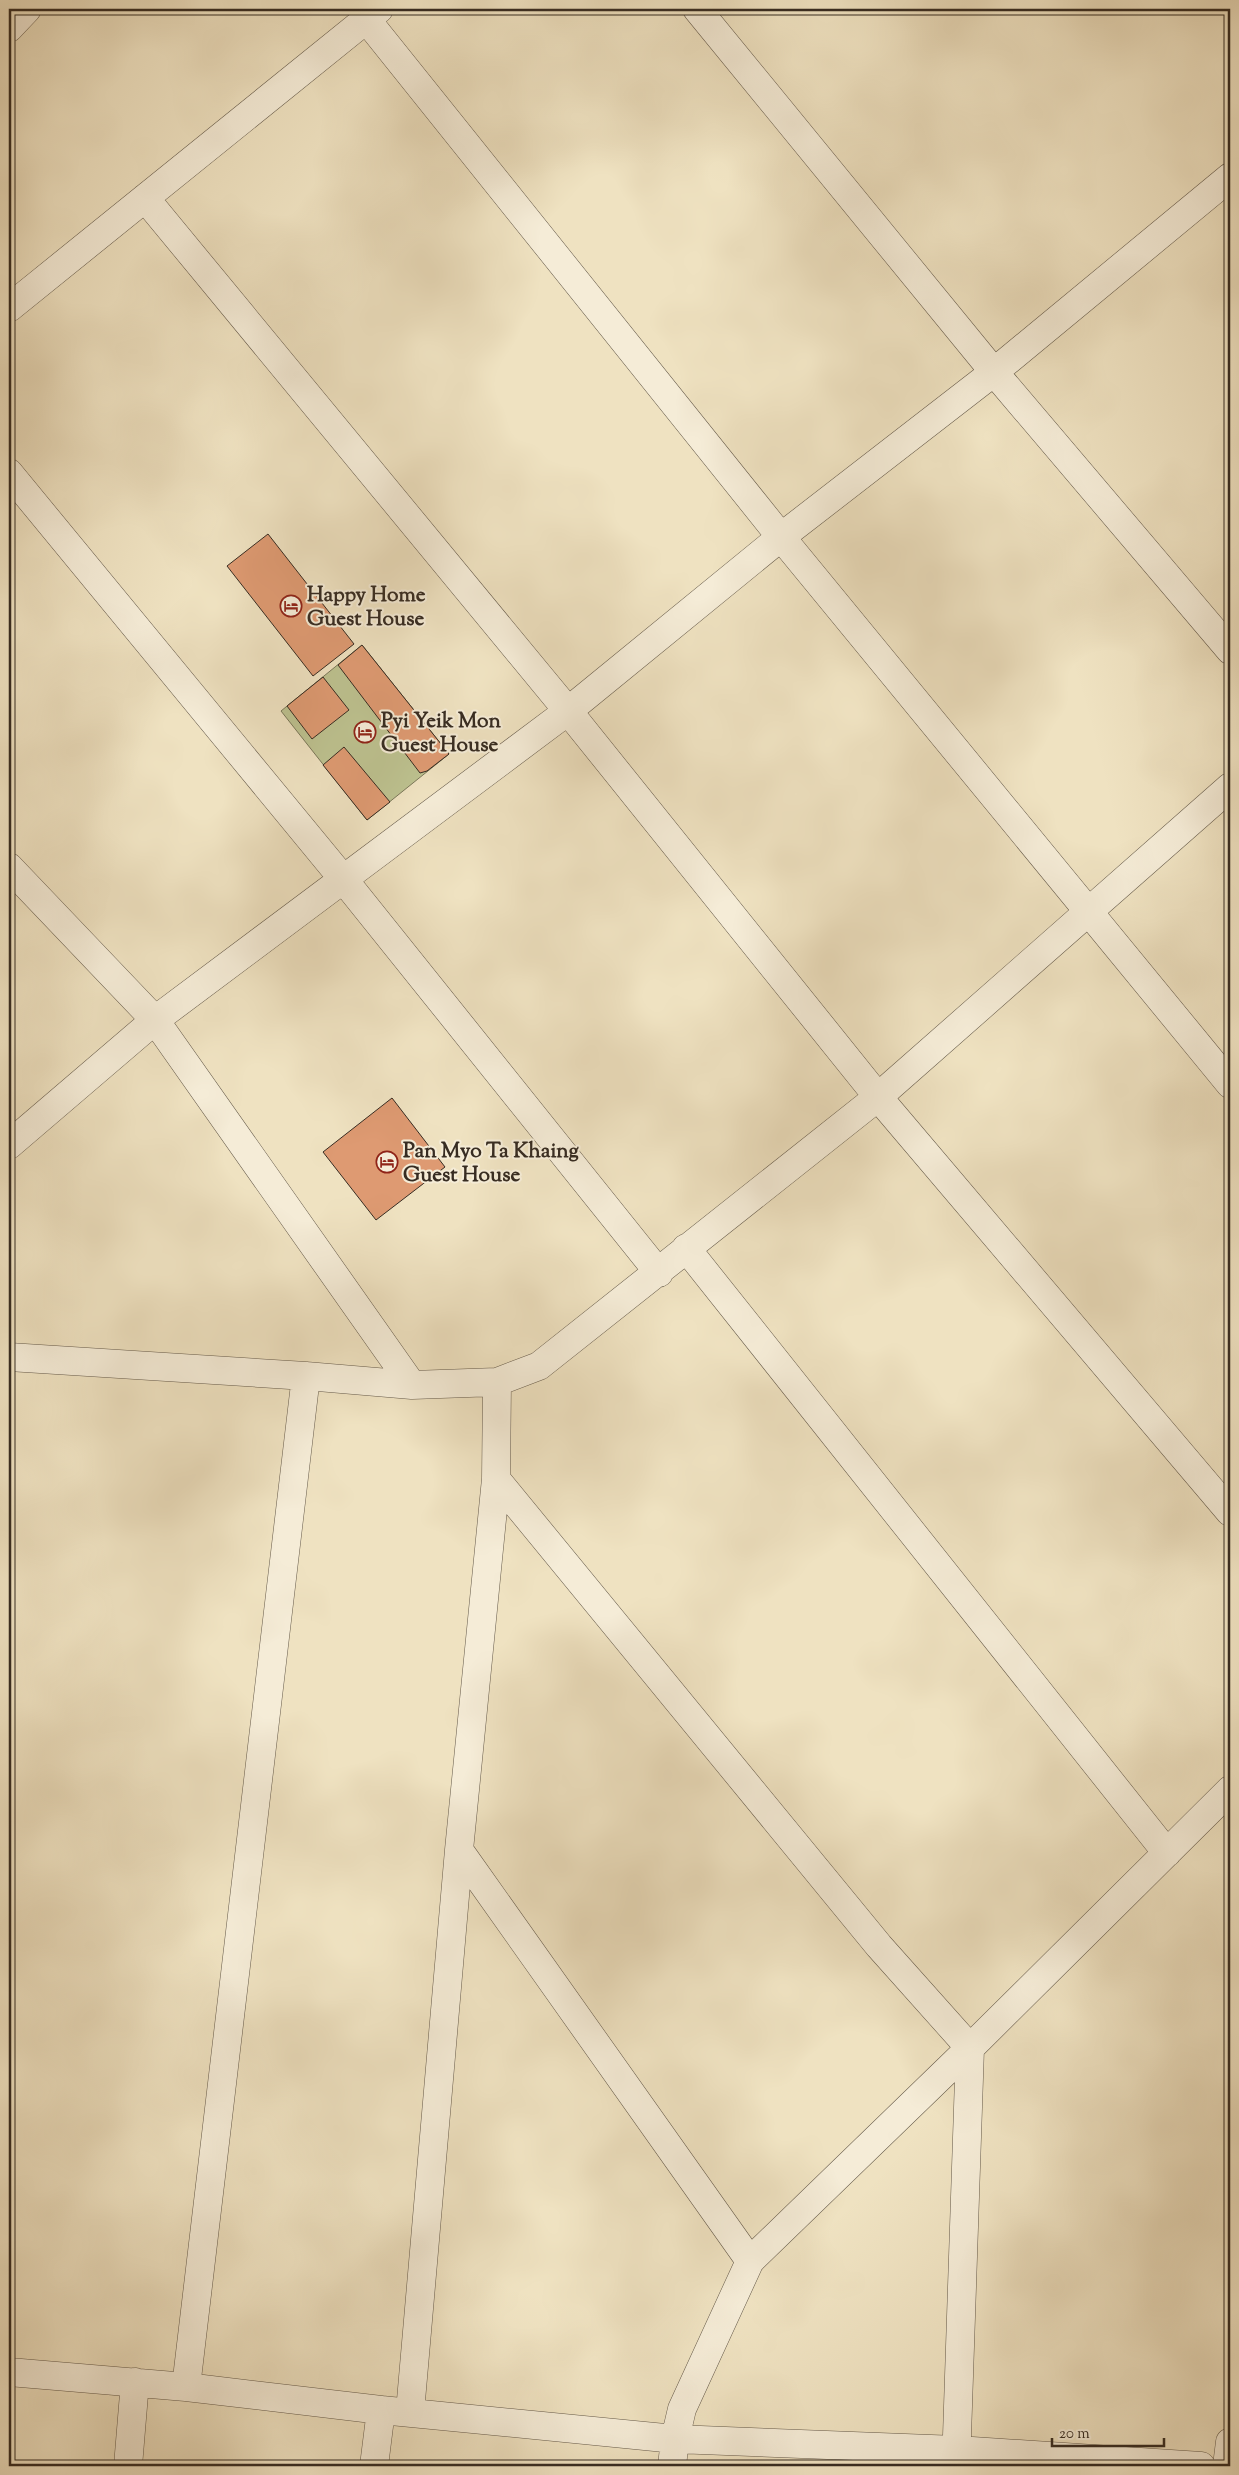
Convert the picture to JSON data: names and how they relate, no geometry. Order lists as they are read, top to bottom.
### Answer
{
  "places": {
    "hotel": ["Happy Home Guest House", "Pyi Yeik Mon Guest House", "Pan Myo Ta Khaing Guest House"]
  },
  "scale_bar": "20 m"
}
